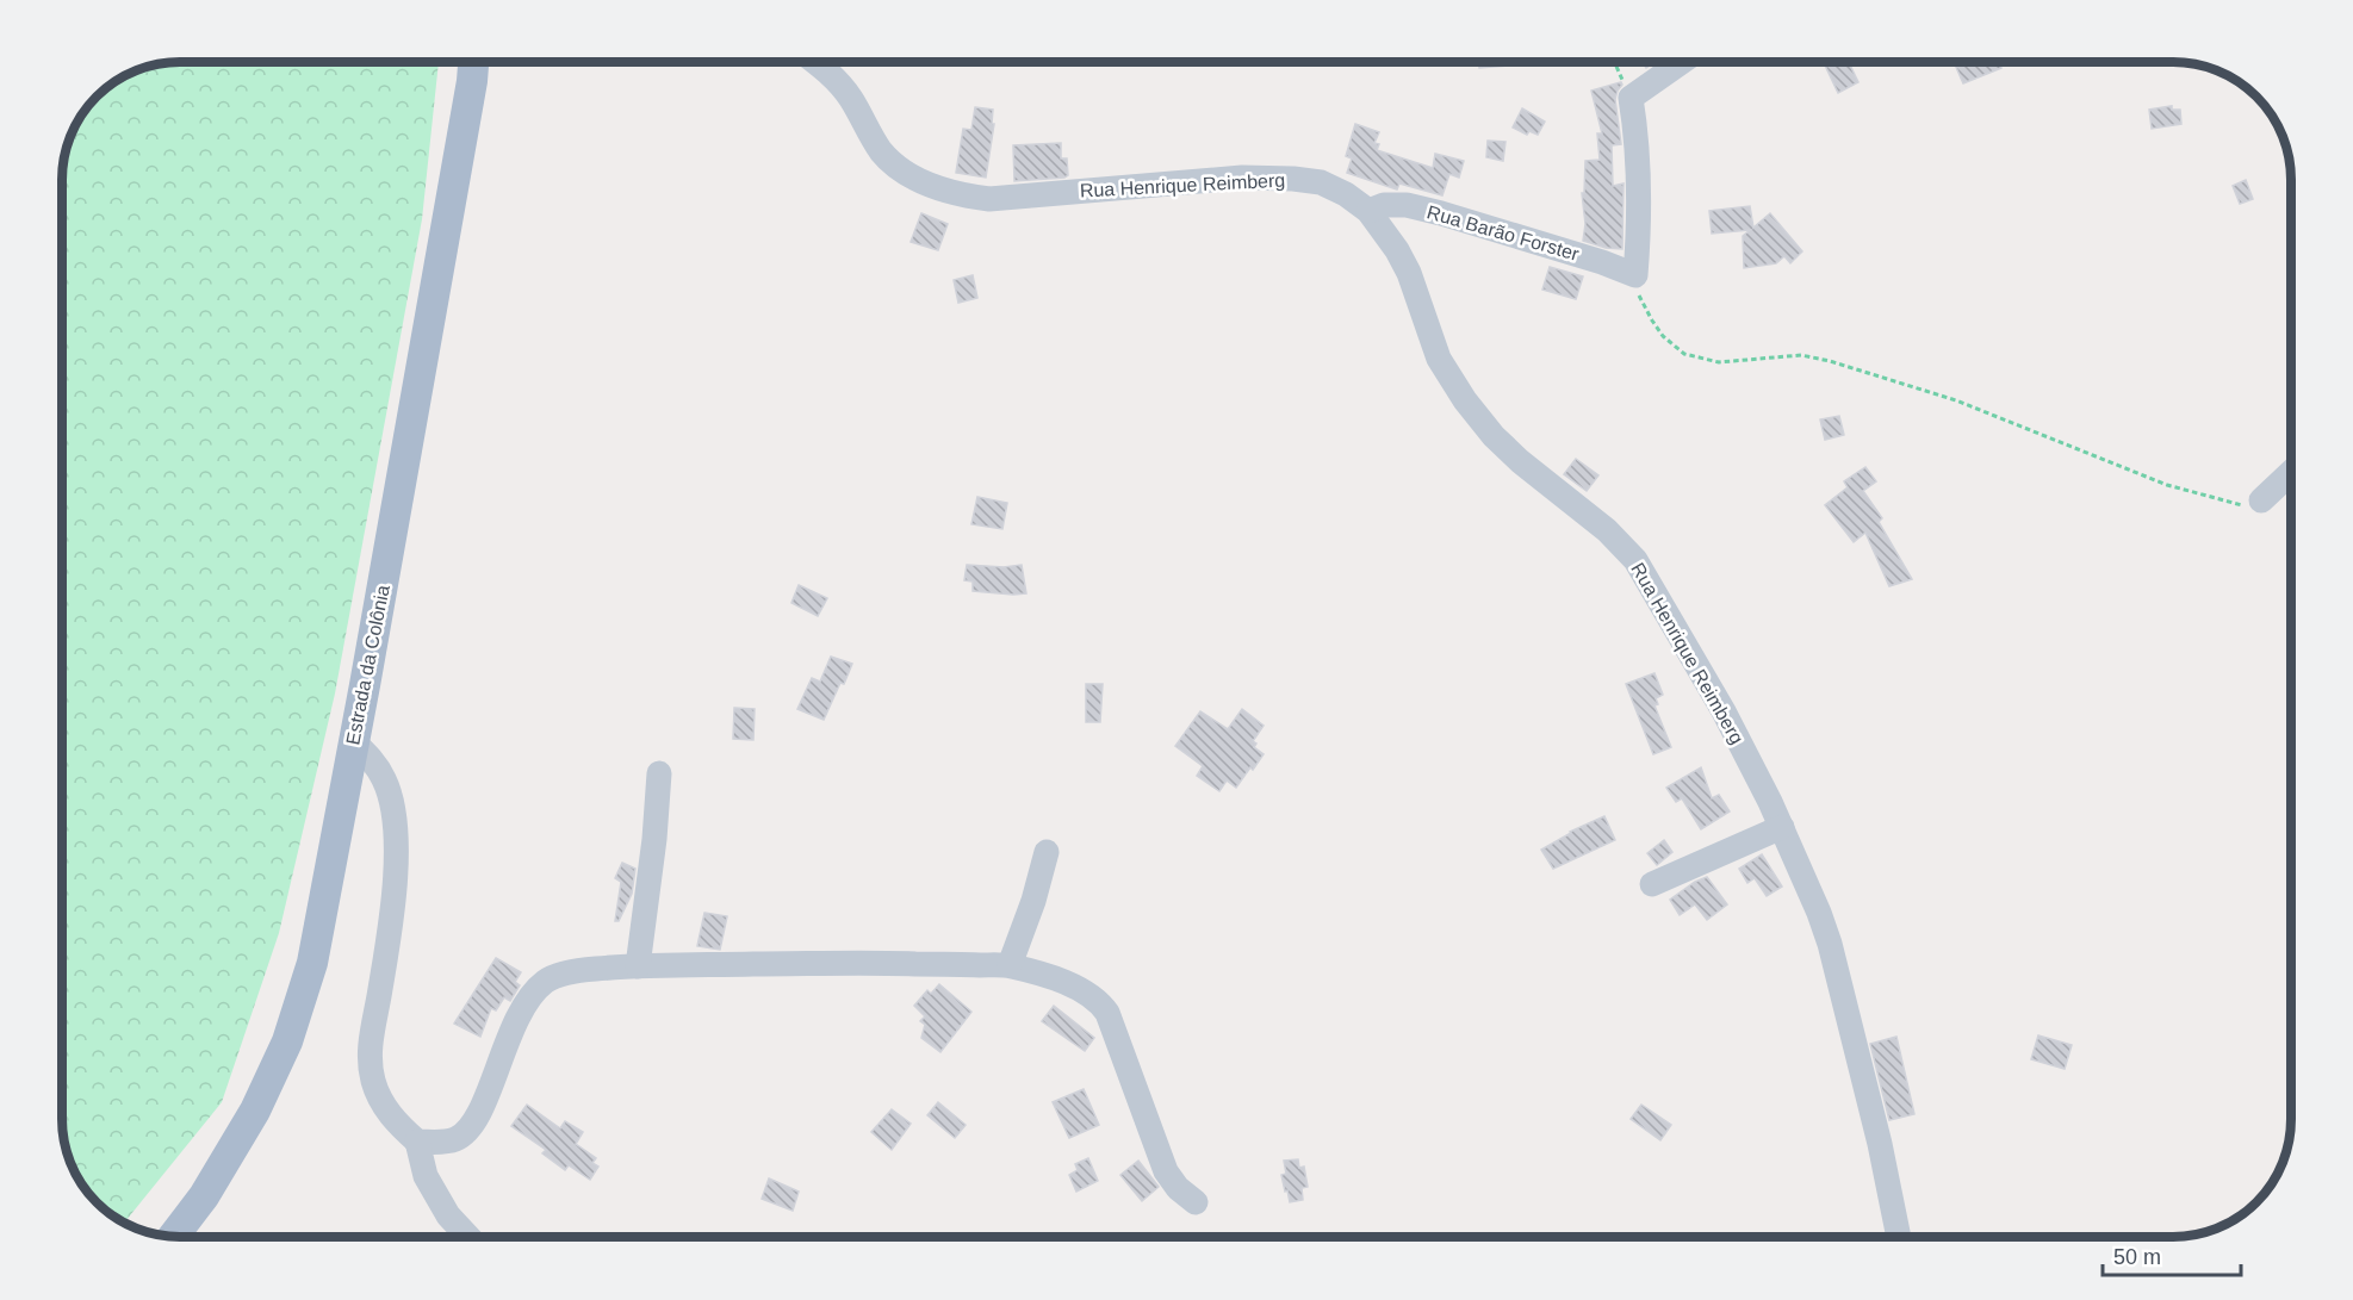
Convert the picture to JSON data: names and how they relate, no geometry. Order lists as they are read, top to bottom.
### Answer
{
  "streets": {
    "main road": ["Estrada da Colônia"],
    "street": ["Rua Henrique Reimberg", "Rua Barão Forster"]
  },
  "crossings": [
    ["Rua Henrique Reimberg", "Rua Barão Forster"]
  ],
  "scale_bar": "50 m"
}
